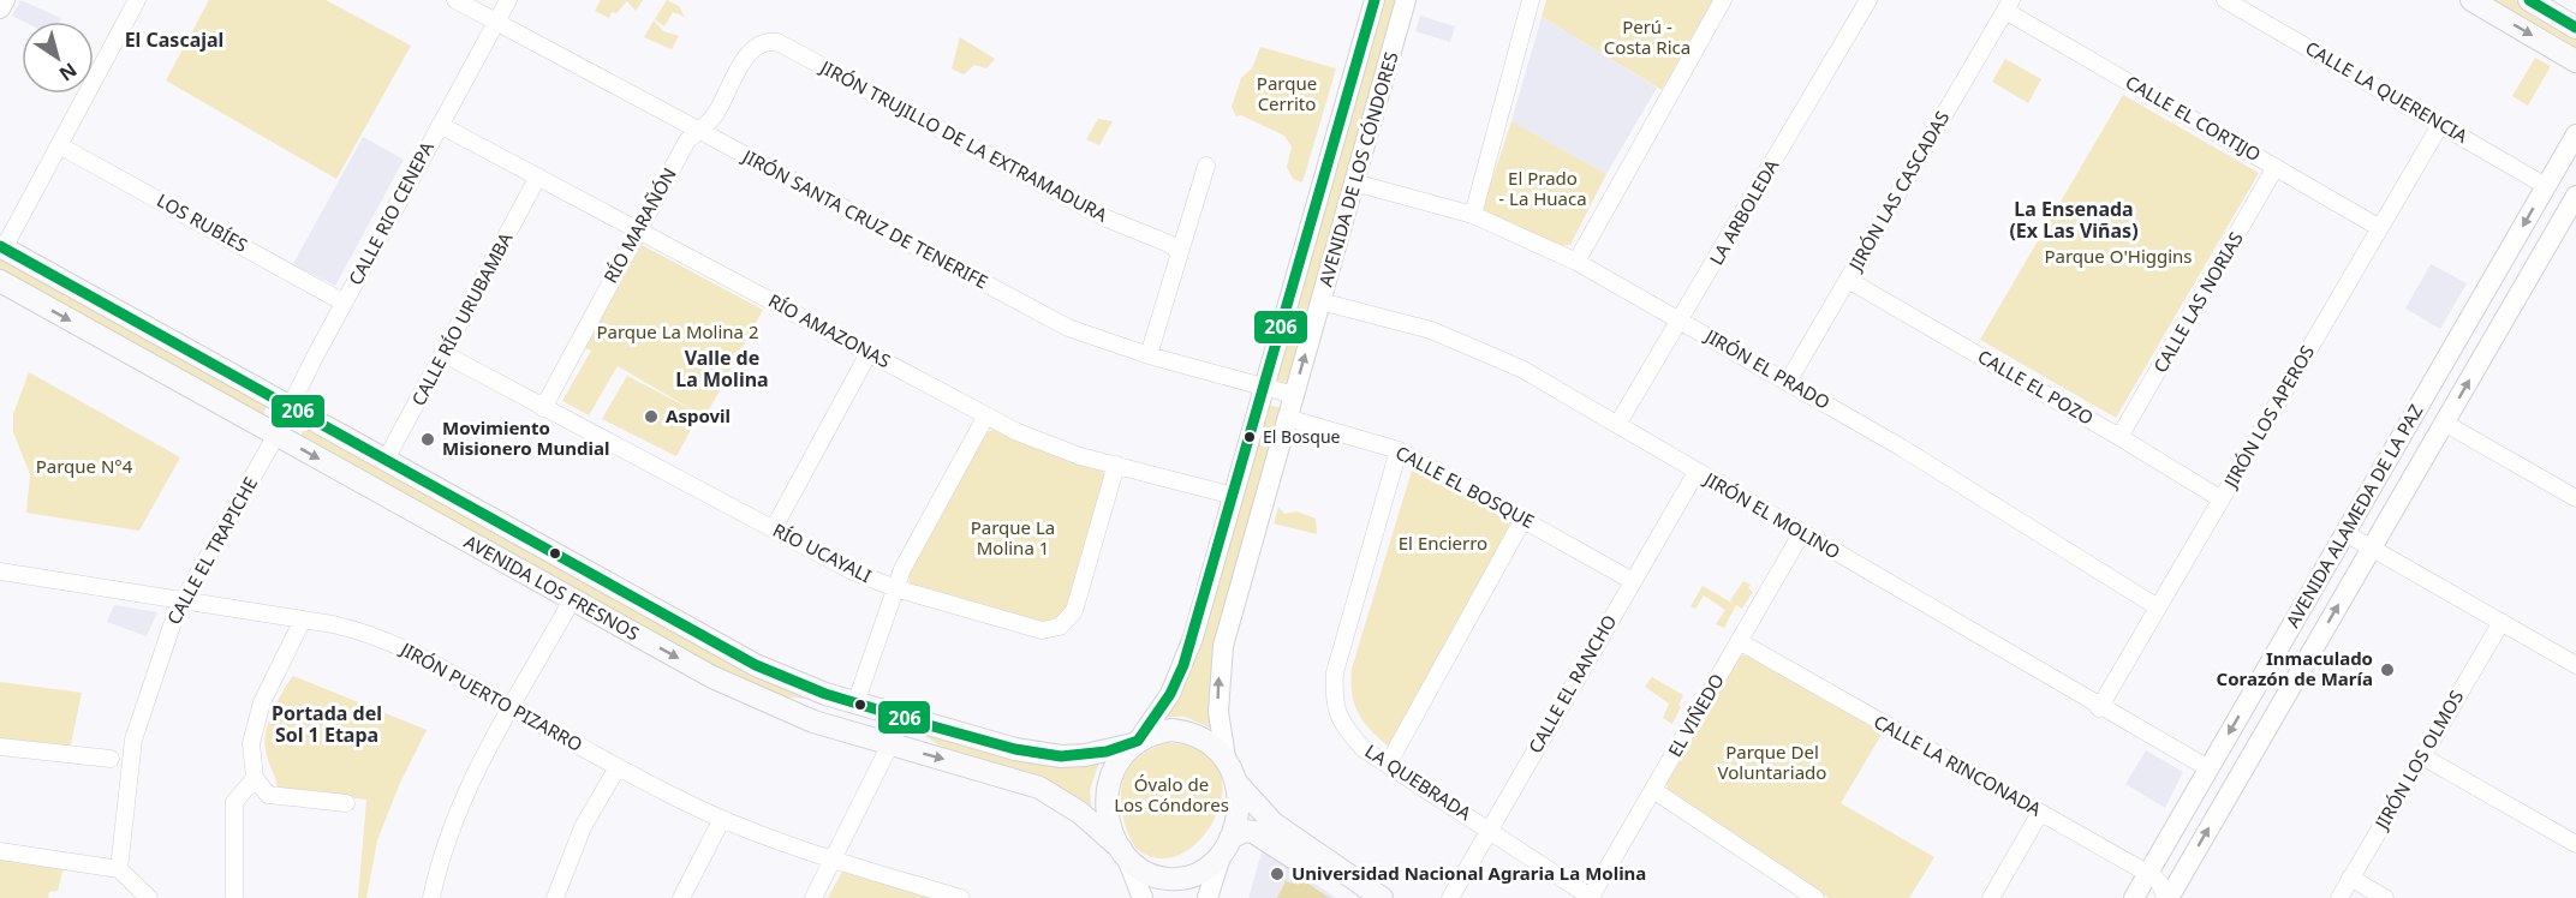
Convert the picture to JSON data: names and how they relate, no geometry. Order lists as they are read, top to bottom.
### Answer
{
  "streets": {
    "main road": ["AVENIDA LOS FRESNOS"],
    "street": [
      "CALLE LA QUERENCIA",
      "CALLE EL CORTIJO",
      "JIRÓN TRUJILLO DE LA EXTRAMADURA",
      "AVENIDA DE LOS CÓNDORES",
      "JIRÓN LAS CASCADAS",
      "LA ARBOLEDA",
      "CALLE RIO CENEPA",
      "JIRÓN SANTA CRUZ DE TENERIFE",
      "LOS RUBÍES",
      "RÍO MARAÑÓN",
      "CALLE LAS NORIAS",
      "CALLE RÍO URUBAMBA",
      "RÍO AMAZONAS",
      "JIRÓN EL PRADO",
      "CALLE EL POZO",
      "JIRÓN LOS APEROS",
      "CALLE EL BOSQUE",
      "JIRÓN EL MOLINO",
      "AVENIDA ALAMEDA DE LA PAZ",
      "CALLE EL TRAPICHE",
      "RÍO UCAYALI",
      "CALLE EL RANCHO",
      "JIRÓN PUERTO PIZARRO",
      "EL VIÑEDO",
      "JIRÓN LOS OLMOS",
      "CALLE LA RINCONADA",
      "LA QUEBRADA"
    ]
  },
  "crossings": [
    ["CALLE LA QUERENCIA", "JIRÓN LOS APEROS"],
    ["CALLE LA QUERENCIA", "AVENIDA ALAMEDA DE LA PAZ"],
    ["CALLE EL CORTIJO", "JIRÓN LAS CASCADAS"],
    ["CALLE EL CORTIJO", "CALLE LAS NORIAS"],
    ["CALLE EL CORTIJO", "JIRÓN LOS APEROS"],
    ["JIRÓN TRUJILLO DE LA EXTRAMADURA", "RÍO MARAÑÓN"],
    ["AVENIDA DE LOS CÓNDORES", "JIRÓN SANTA CRUZ DE TENERIFE"],
    ["AVENIDA DE LOS CÓNDORES", "RÍO AMAZONAS"],
    ["AVENIDA DE LOS CÓNDORES", "JIRÓN EL PRADO"],
    ["AVENIDA DE LOS CÓNDORES", "CALLE EL BOSQUE"],
    ["AVENIDA DE LOS CÓNDORES", "JIRÓN EL MOLINO"],
    ["AVENIDA DE LOS CÓNDORES", "AVENIDA LOS FRESNOS"],
    ["JIRÓN LAS CASCADAS", "JIRÓN EL PRADO"],
    ["JIRÓN LAS CASCADAS", "CALLE EL POZO"],
    ["LA ARBOLEDA", "JIRÓN EL PRADO"],
    ["LA ARBOLEDA", "JIRÓN EL MOLINO"],
    ["CALLE RIO CENEPA", "JIRÓN SANTA CRUZ DE TENERIFE"],
    ["CALLE RIO CENEPA", "LOS RUBÍES"],
    ["CALLE RIO CENEPA", "RÍO AMAZONAS"],
    ["CALLE RIO CENEPA", "CALLE EL TRAPICHE"],
    ["CALLE RIO CENEPA", "AVENIDA LOS FRESNOS"],
    ["JIRÓN SANTA CRUZ DE TENERIFE", "RÍO MARAÑÓN"],
    ["RÍO MARAÑÓN", "RÍO AMAZONAS"],
    ["RÍO MARAÑÓN", "RÍO UCAYALI"],
    ["CALLE LAS NORIAS", "CALLE EL POZO"],
    ["CALLE RÍO URUBAMBA", "RÍO AMAZONAS"],
    ["CALLE RÍO URUBAMBA", "RÍO UCAYALI"],
    ["CALLE RÍO URUBAMBA", "AVENIDA LOS FRESNOS"],
    ["RÍO AMAZONAS", "RÍO UCAYALI"],
    ["JIRÓN EL PRADO", "JIRÓN LOS APEROS"],
    ["CALLE EL POZO", "JIRÓN LOS APEROS"],
    ["JIRÓN LOS APEROS", "JIRÓN EL MOLINO"],
    ["CALLE EL BOSQUE", "CALLE EL RANCHO"],
    ["CALLE EL BOSQUE", "LA QUEBRADA"],
    ["JIRÓN EL MOLINO", "AVENIDA ALAMEDA DE LA PAZ"],
    ["JIRÓN EL MOLINO", "CALLE EL RANCHO"],
    ["JIRÓN EL MOLINO", "EL VIÑEDO"],
    ["AVENIDA ALAMEDA DE LA PAZ", "CALLE LA RINCONADA"],
    ["CALLE EL TRAPICHE", "AVENIDA LOS FRESNOS"],
    ["CALLE EL TRAPICHE", "JIRÓN PUERTO PIZARRO"],
    ["CALLE EL RANCHO", "LA QUEBRADA"],
    ["EL VIÑEDO", "CALLE LA RINCONADA"],
    ["EL VIÑEDO", "LA QUEBRADA"]
  ],
  "districts": [
    "El Cascajal",
    "La Ensenada (Ex Las Viñas)",
    "Valle de La Molina",
    "Portada del Sol 1 Etapa"
  ],
  "parks": [
    "Perú - Costa Rica",
    "Parque Cerrito",
    "El Prado - La Huaca",
    "Parque O'Higgins",
    "Parque La Molina 2",
    "Parque N°4",
    "Parque La Molina 1",
    "El Encierro",
    "Parque Del Voluntariado",
    "Óvalo de Los Cóndores"
  ],
  "places": [
    "Aspovil",
    "El Bosque",
    "Movimiento Misionero Mundial",
    "Inmaculado Corazón de María",
    "Universidad Nacional Agraria La Molina"
  ],
  "lines": ["transit line 206"],
  "north": "bottom right"
}
